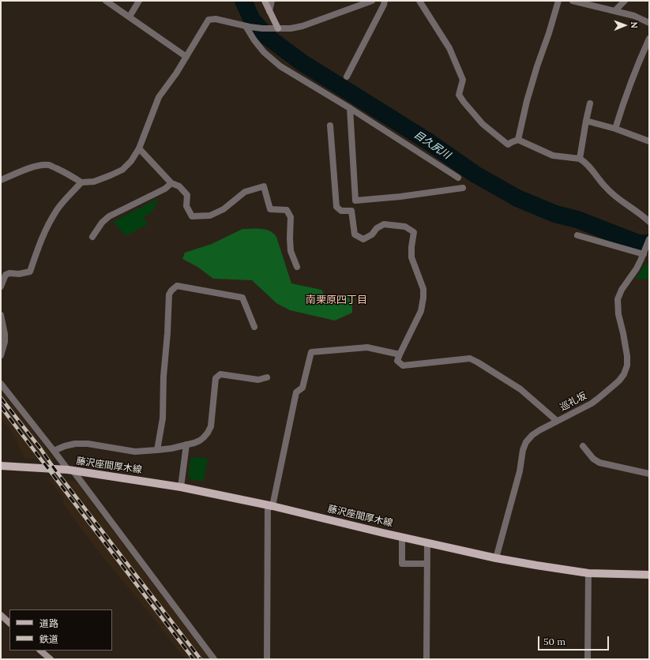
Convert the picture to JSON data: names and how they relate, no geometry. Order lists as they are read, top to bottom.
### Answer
{
  "streets": {
    "main road": ["藤沢座間厚木線"],
    "street": ["巡礼坂"]
  },
  "crossings": [
    ["巡礼坂", "藤沢座間厚木線"]
  ],
  "districts": ["南栗原四丁目"],
  "water": ["目久尻川"],
  "legend": ["道路", "鉄道"],
  "scale_bar": "50 m",
  "north": "right"
}
